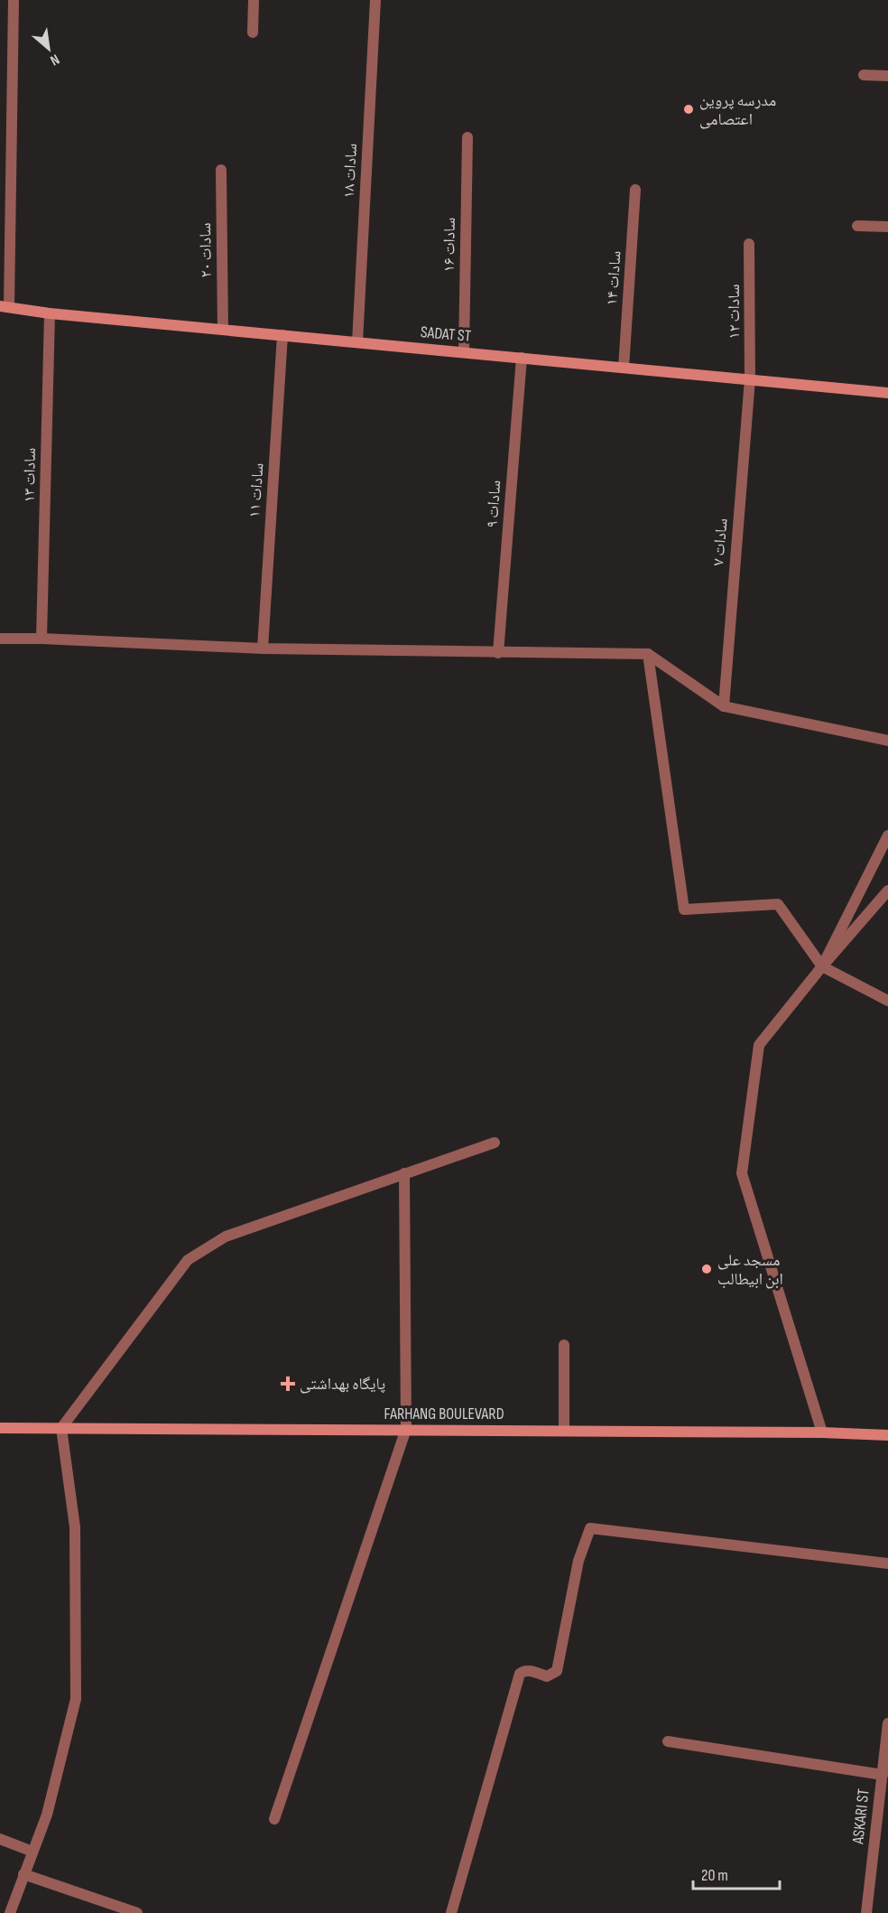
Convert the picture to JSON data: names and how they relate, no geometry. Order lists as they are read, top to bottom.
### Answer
{
  "streets": {
    "street": [
      "سادات ۱۸",
      "سادات ۱۶",
      "سادات ۲۰",
      "سادات ۱۴",
      "سادات ۱۲",
      "SADAT ST",
      "سادات ۱۳",
      "سادات ۱۱",
      "سادات ۹",
      "سادات ۷",
      "FARHANG BOULEVARD",
      "ASKARI ST"
    ]
  },
  "crossings": [
    ["سادات ۱۸", "SADAT ST"],
    ["سادات ۱۶", "SADAT ST"],
    ["سادات ۲۰", "SADAT ST"],
    ["سادات ۱۴", "SADAT ST"],
    ["سادات ۱۲", "SADAT ST"],
    ["سادات ۱۲", "سادات ۷"],
    ["SADAT ST", "سادات ۱۳"],
    ["SADAT ST", "سادات ۱۱"],
    ["SADAT ST", "سادات ۹"],
    ["SADAT ST", "سادات ۷"]
  ],
  "places": {
    "other": ["مدرسه پروین اعتصامی", "مسجد علی ابن ابیطالب"],
    "health": ["پایگاه بهداشتی"]
  },
  "scale_bar": "20 m",
  "north": "bottom right"
}
